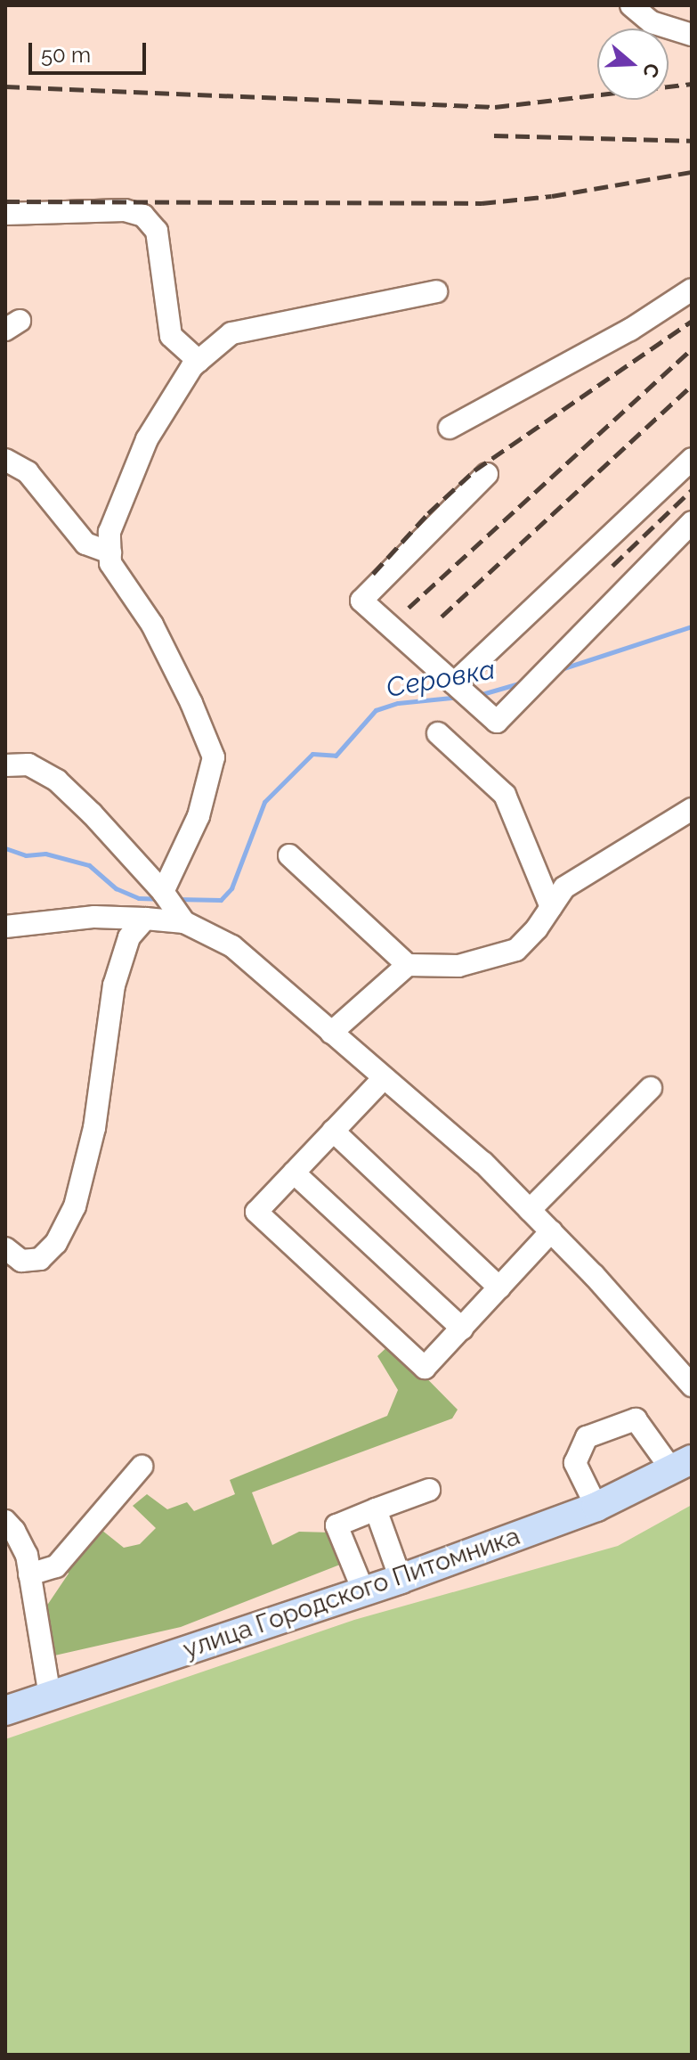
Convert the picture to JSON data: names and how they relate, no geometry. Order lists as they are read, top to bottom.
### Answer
{
  "streets": {
    "main road": ["улица Городского Питомника"]
  },
  "water": ["Серовка"],
  "scale_bar": "50 m",
  "north": "right"
}
